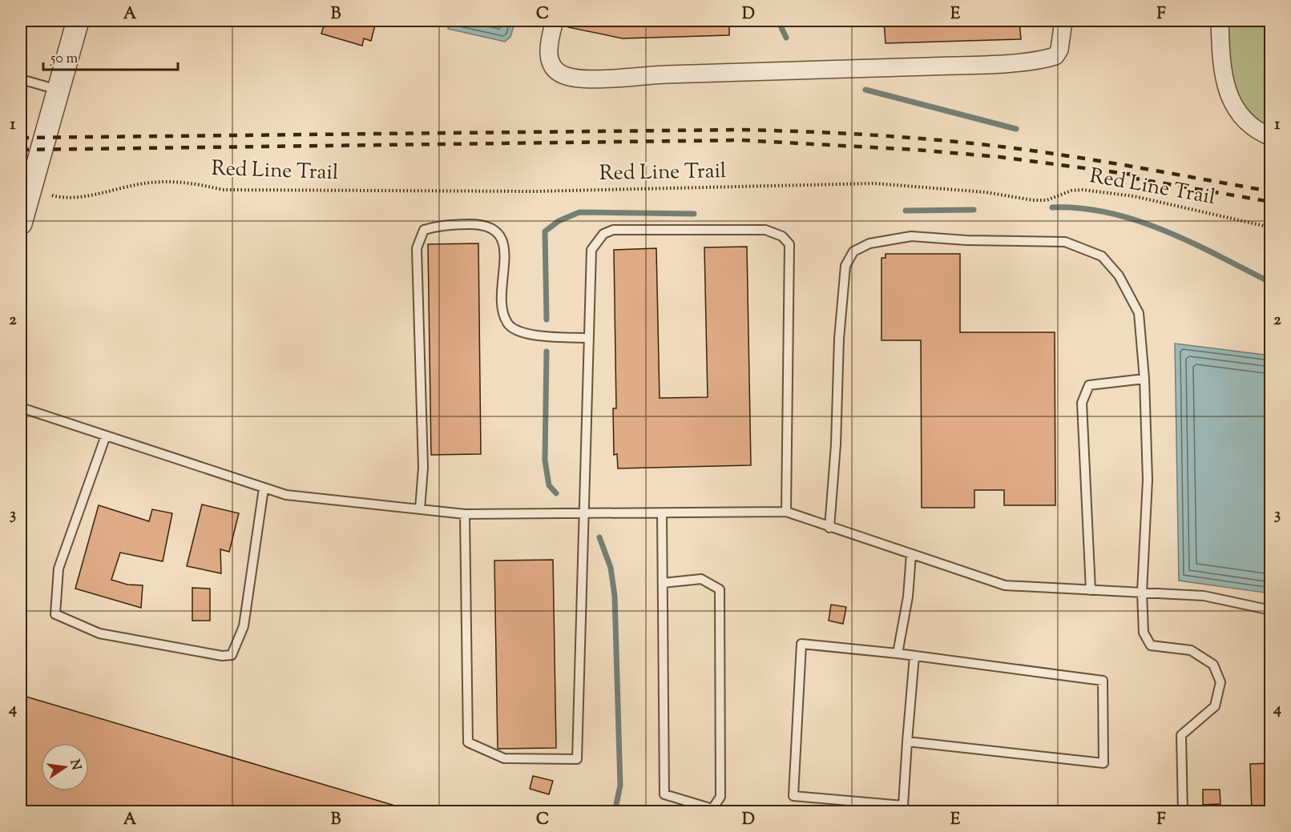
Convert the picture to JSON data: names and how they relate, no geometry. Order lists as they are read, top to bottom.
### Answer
{
  "streets": {
    "path": ["Red Line Trail"]
  },
  "scale_bar": "50 m",
  "north": "right",
  "grid": {
    "columns": [
      "A",
      "B",
      "C",
      "D",
      "E",
      "F"
    ],
    "rows": [
      "1",
      "2",
      "3",
      "4"
    ]
  }
}
